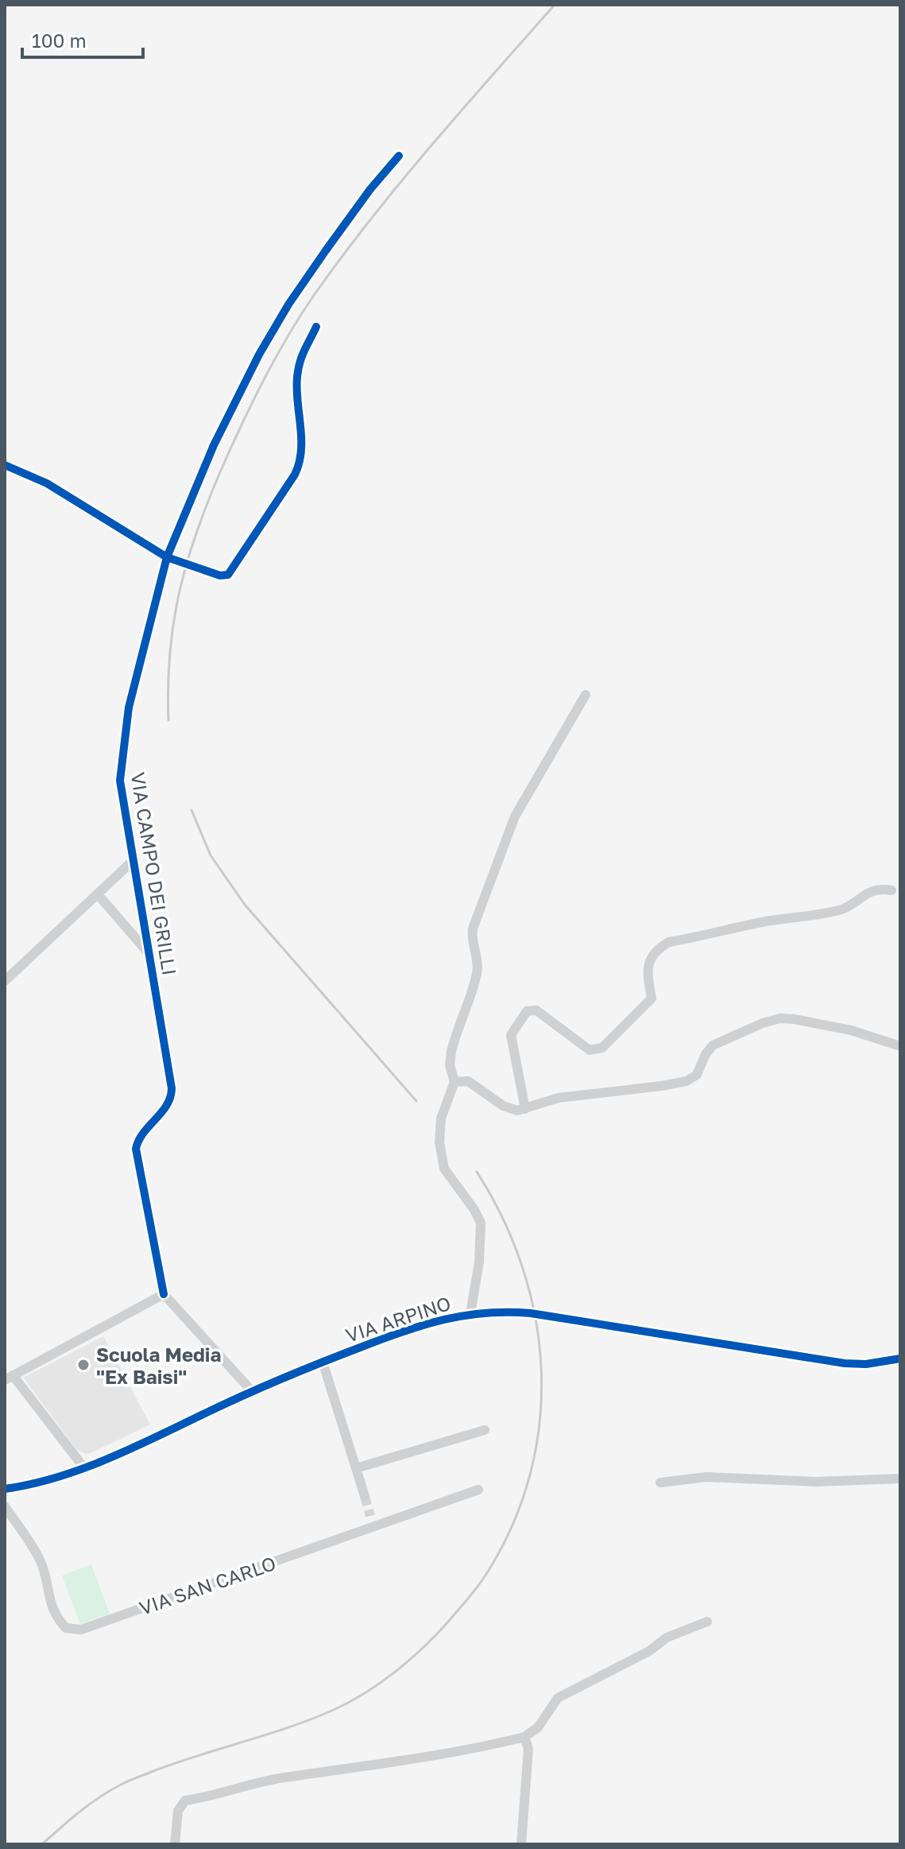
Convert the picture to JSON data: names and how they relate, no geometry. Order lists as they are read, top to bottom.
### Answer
{
  "streets": {
    "street": ["VIA CAMPO DEI GRILLI", "VIA ARPINO", "VIA SAN CARLO"]
  },
  "places": ["Scuola Media \"Ex Baisi\""],
  "scale_bar": "100 m"
}
